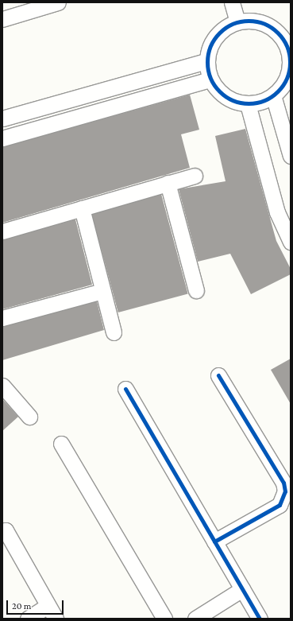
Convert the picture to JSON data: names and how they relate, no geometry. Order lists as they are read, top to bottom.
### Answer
{
  "scale_bar": "20 m"
}
